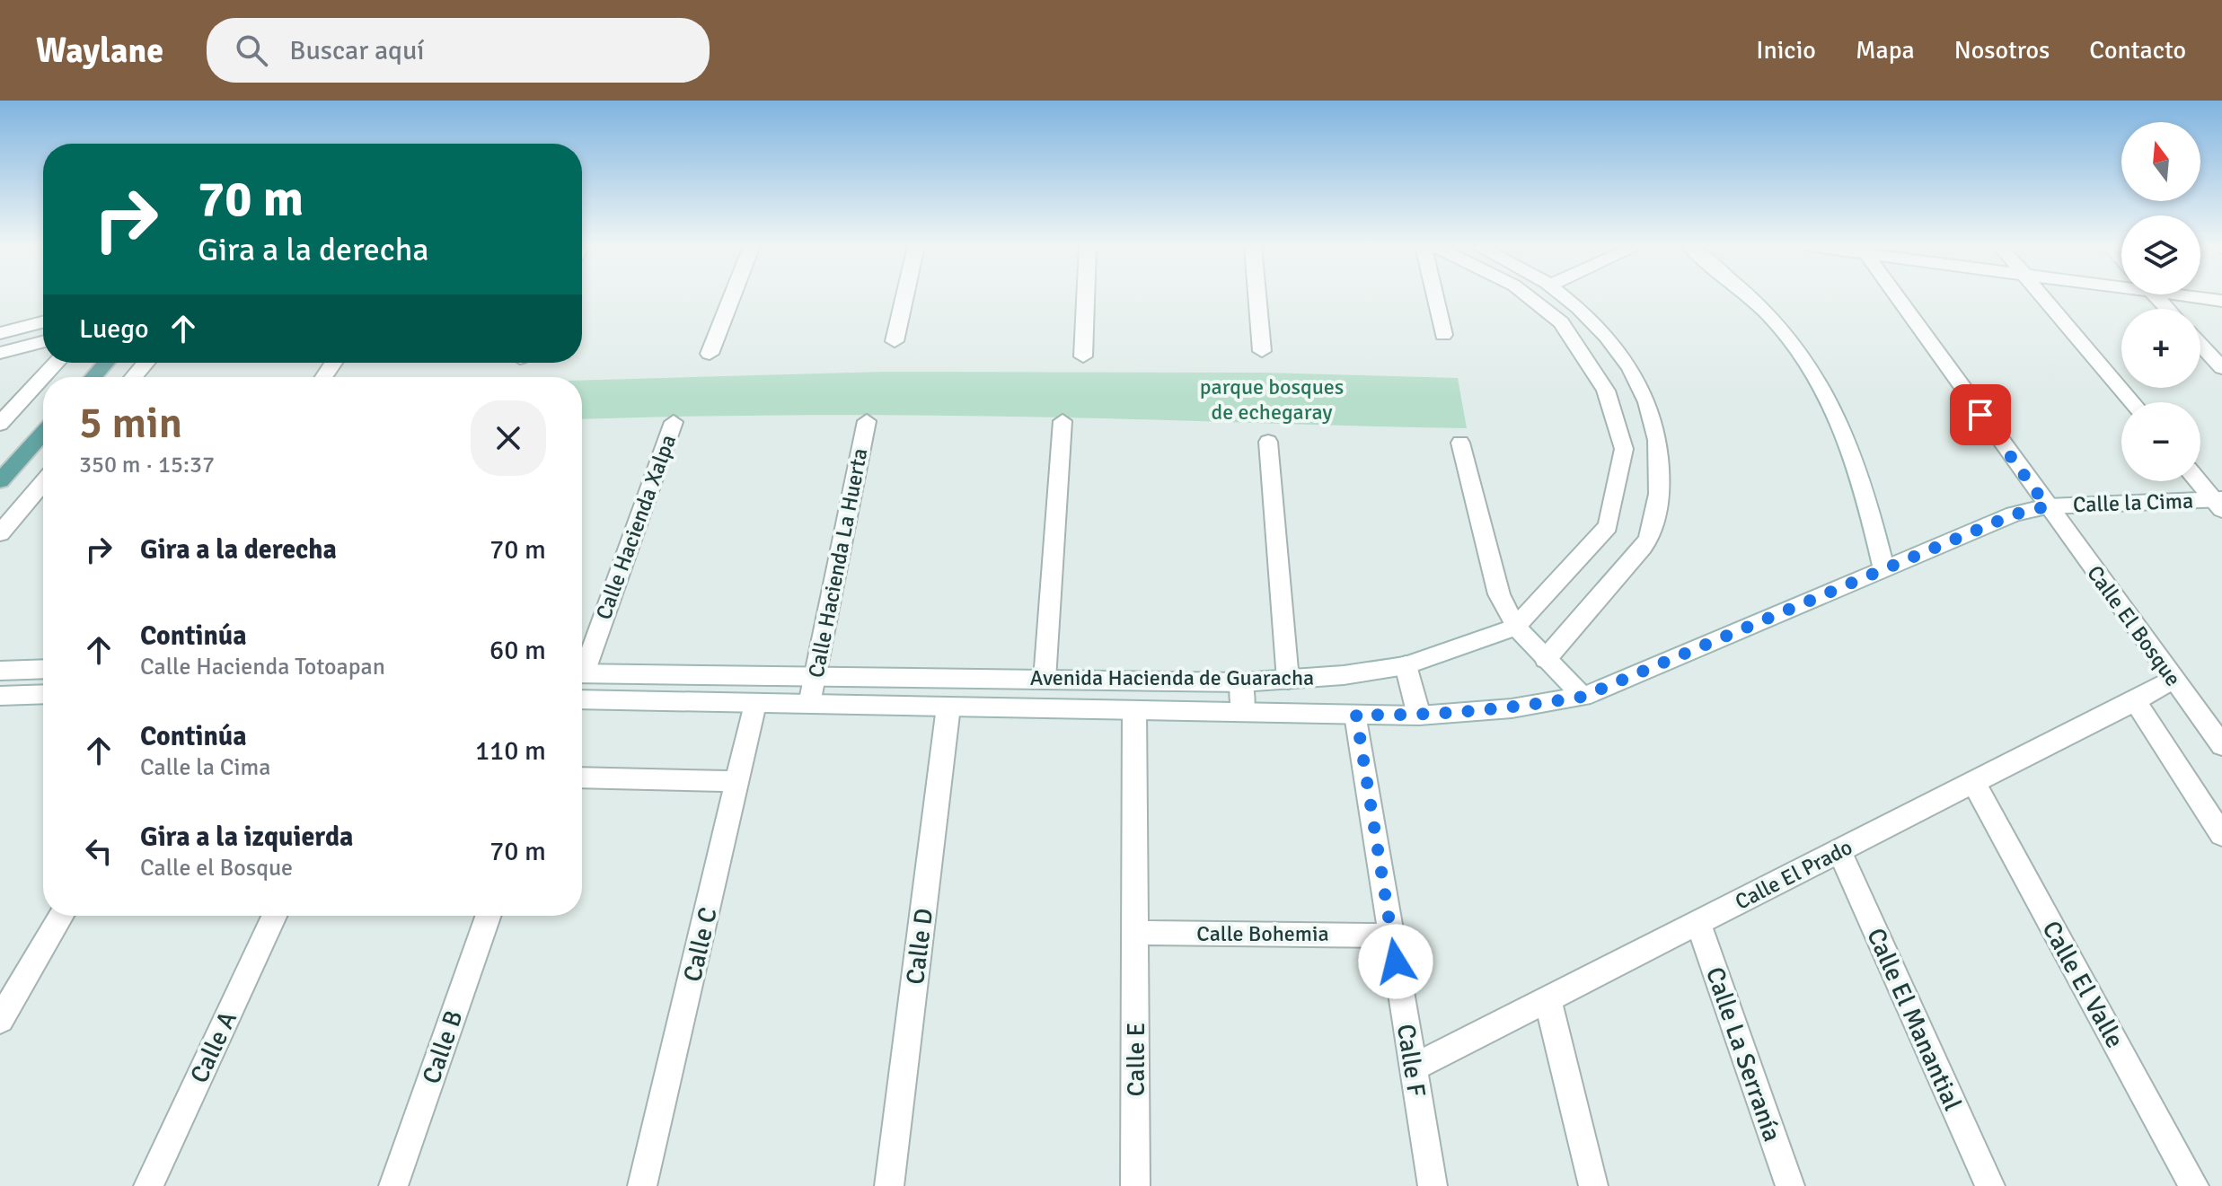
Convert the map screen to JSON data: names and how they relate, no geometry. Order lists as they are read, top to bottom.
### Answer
{
  "streets": {
    "street": [
      "Calle la Cima",
      "Calle Hacienda Xalpa",
      "Calle Hacienda La Huerta",
      "Calle El Bosque",
      "Avenida Hacienda de Guaracha",
      "Calle El Prado",
      "Calle Bohemia",
      "Calle C",
      "Calle D",
      "Calle El Valle",
      "Calle El Manantial",
      "Calle A",
      "Calle B",
      "Calle La Serranía",
      "Calle E",
      "Calle F"
    ]
  },
  "crossings": [
    ["Calle la Cima", "Calle El Bosque"],
    ["Calle la Cima", "Avenida Hacienda de Guaracha"],
    ["Calle Hacienda La Huerta", "Avenida Hacienda de Guaracha"],
    ["Calle El Bosque", "Calle El Prado"],
    ["Avenida Hacienda de Guaracha", "Calle C"],
    ["Avenida Hacienda de Guaracha", "Calle D"],
    ["Avenida Hacienda de Guaracha", "Calle E"],
    ["Avenida Hacienda de Guaracha", "Calle F"],
    ["Calle El Prado", "Calle El Valle"],
    ["Calle El Prado", "Calle El Manantial"],
    ["Calle El Prado", "Calle La Serranía"],
    ["Calle El Prado", "Calle F"],
    ["Calle Bohemia", "Calle E"],
    ["Calle Bohemia", "Calle F"]
  ],
  "parks": ["parque bosques de echegaray"],
  "north": "top",
  "page": {
    "header": "Waylane",
    "search": "Buscar aquí",
    "nav": [
      "Inicio",
      "Mapa",
      "Nosotros",
      "Contacto"
    ],
    "map_buttons": ["+", "−"],
    "turn": ["70 m", "Gira a la derecha"],
    "then": "Luego",
    "heading": ["5 min", "350 m · 15:37"],
    "list": [
      {
        "name": "Gira a la derecha",
        "value": "70 m"
      },
      {
        "name": "Continúa",
        "note": "Calle Hacienda Totoapan",
        "value": "60 m"
      },
      {
        "name": "Continúa",
        "note": "Calle la Cima",
        "value": "110 m"
      },
      {
        "name": "Gira a la izquierda",
        "note": "Calle el Bosque",
        "value": "70 m"
      }
    ]
  }
}
